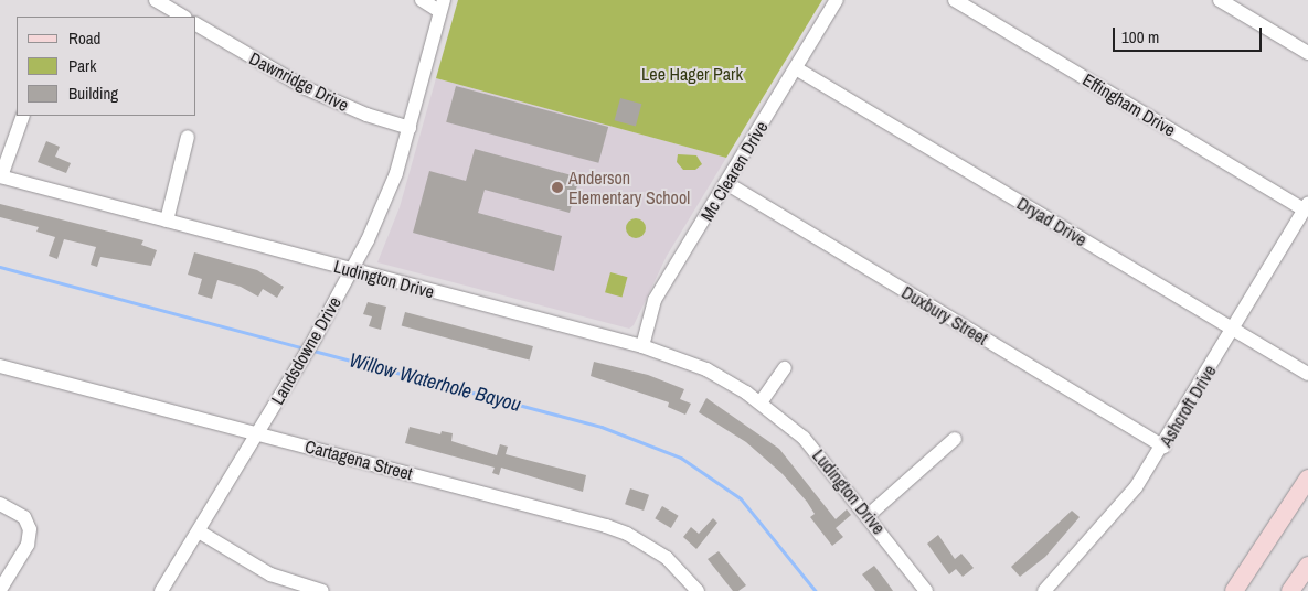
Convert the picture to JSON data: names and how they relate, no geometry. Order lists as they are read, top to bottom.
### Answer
{
  "streets": {
    "street": [
      "Dawnridge Drive",
      "Effingham Drive",
      "Mc Clearen Drive",
      "Dryad Drive",
      "Ludington Drive",
      "Duxbury Street",
      "Landsdowne Drive",
      "Ashcroft Drive",
      "Cartagena Street"
    ]
  },
  "crossings": [
    ["Dawnridge Drive", "Landsdowne Drive"],
    ["Effingham Drive", "Ashcroft Drive"],
    ["Mc Clearen Drive", "Dryad Drive"],
    ["Mc Clearen Drive", "Ludington Drive"],
    ["Mc Clearen Drive", "Duxbury Street"],
    ["Dryad Drive", "Ashcroft Drive"],
    ["Ludington Drive", "Landsdowne Drive"],
    ["Duxbury Street", "Ashcroft Drive"],
    ["Landsdowne Drive", "Cartagena Street"]
  ],
  "water": ["Willow Waterhole Bayou"],
  "parks": ["Lee Hager Park"],
  "places": ["Anderson Elementary School"],
  "legend": ["Road", "Park", "Building"],
  "scale_bar": "100 m"
}
